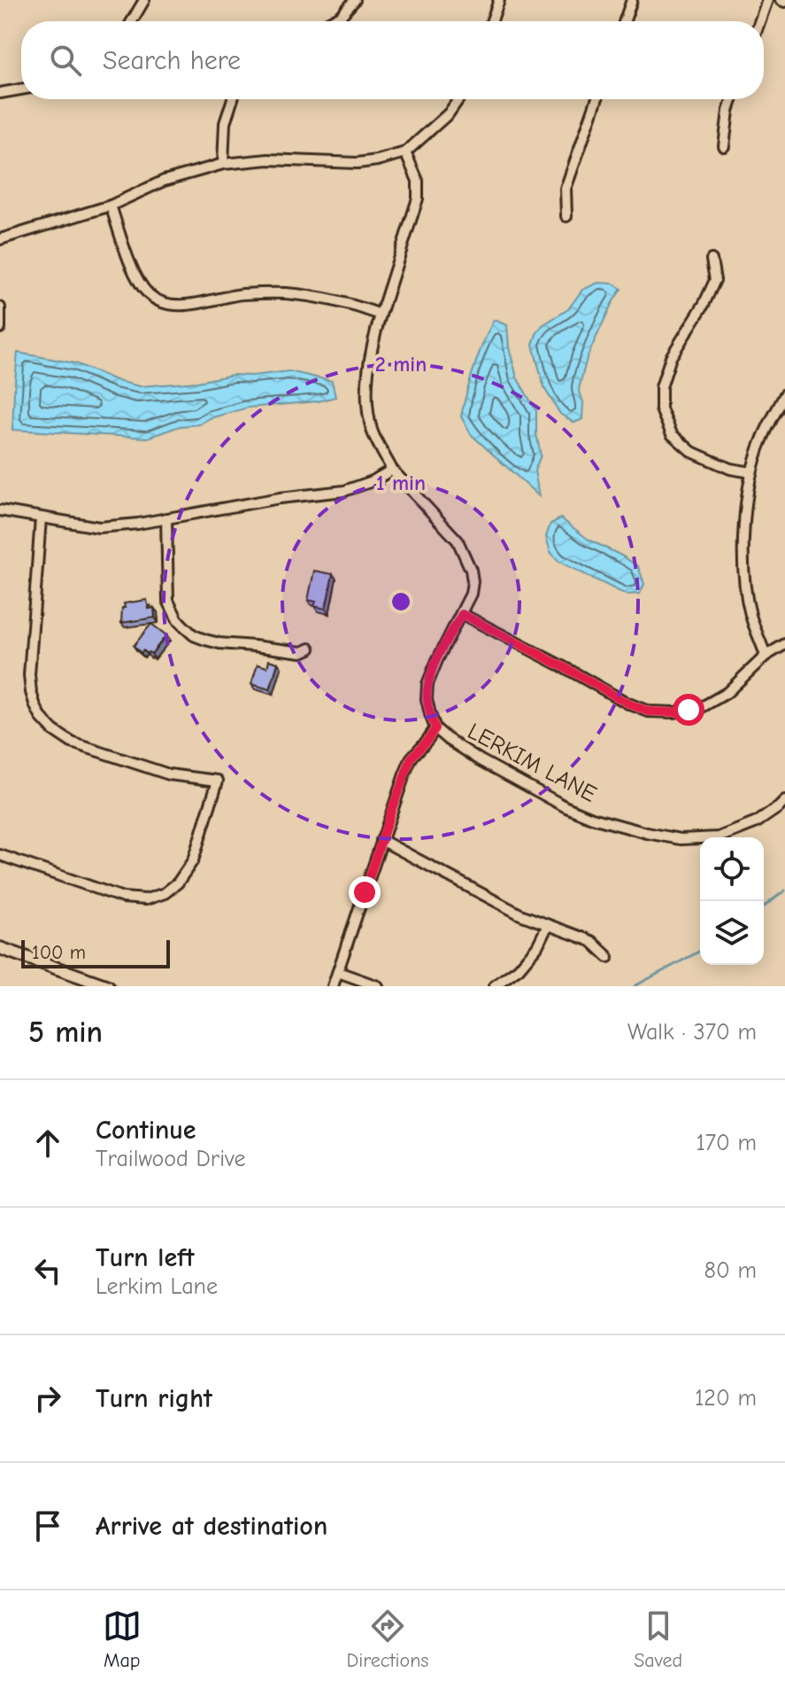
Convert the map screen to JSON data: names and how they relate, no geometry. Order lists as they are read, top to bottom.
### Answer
{
  "streets": {
    "street": ["LERKIM LANE"]
  },
  "scale_bar": "100 m",
  "page": {
    "search": "Search here",
    "scale": "100 m",
    "heading": ["5 min", "Walk · 370 m"],
    "list": [
      ["Continue", "Trailwood Drive", "170 m"],
      ["Turn left", "Lerkim Lane", "80 m"],
      ["Turn right", "120 m"],
      "Arrive at destination"
    ],
    "nav": ["Map", "Directions", "Saved"]
  },
  "rings": ["2 min", "1 min"]
}
